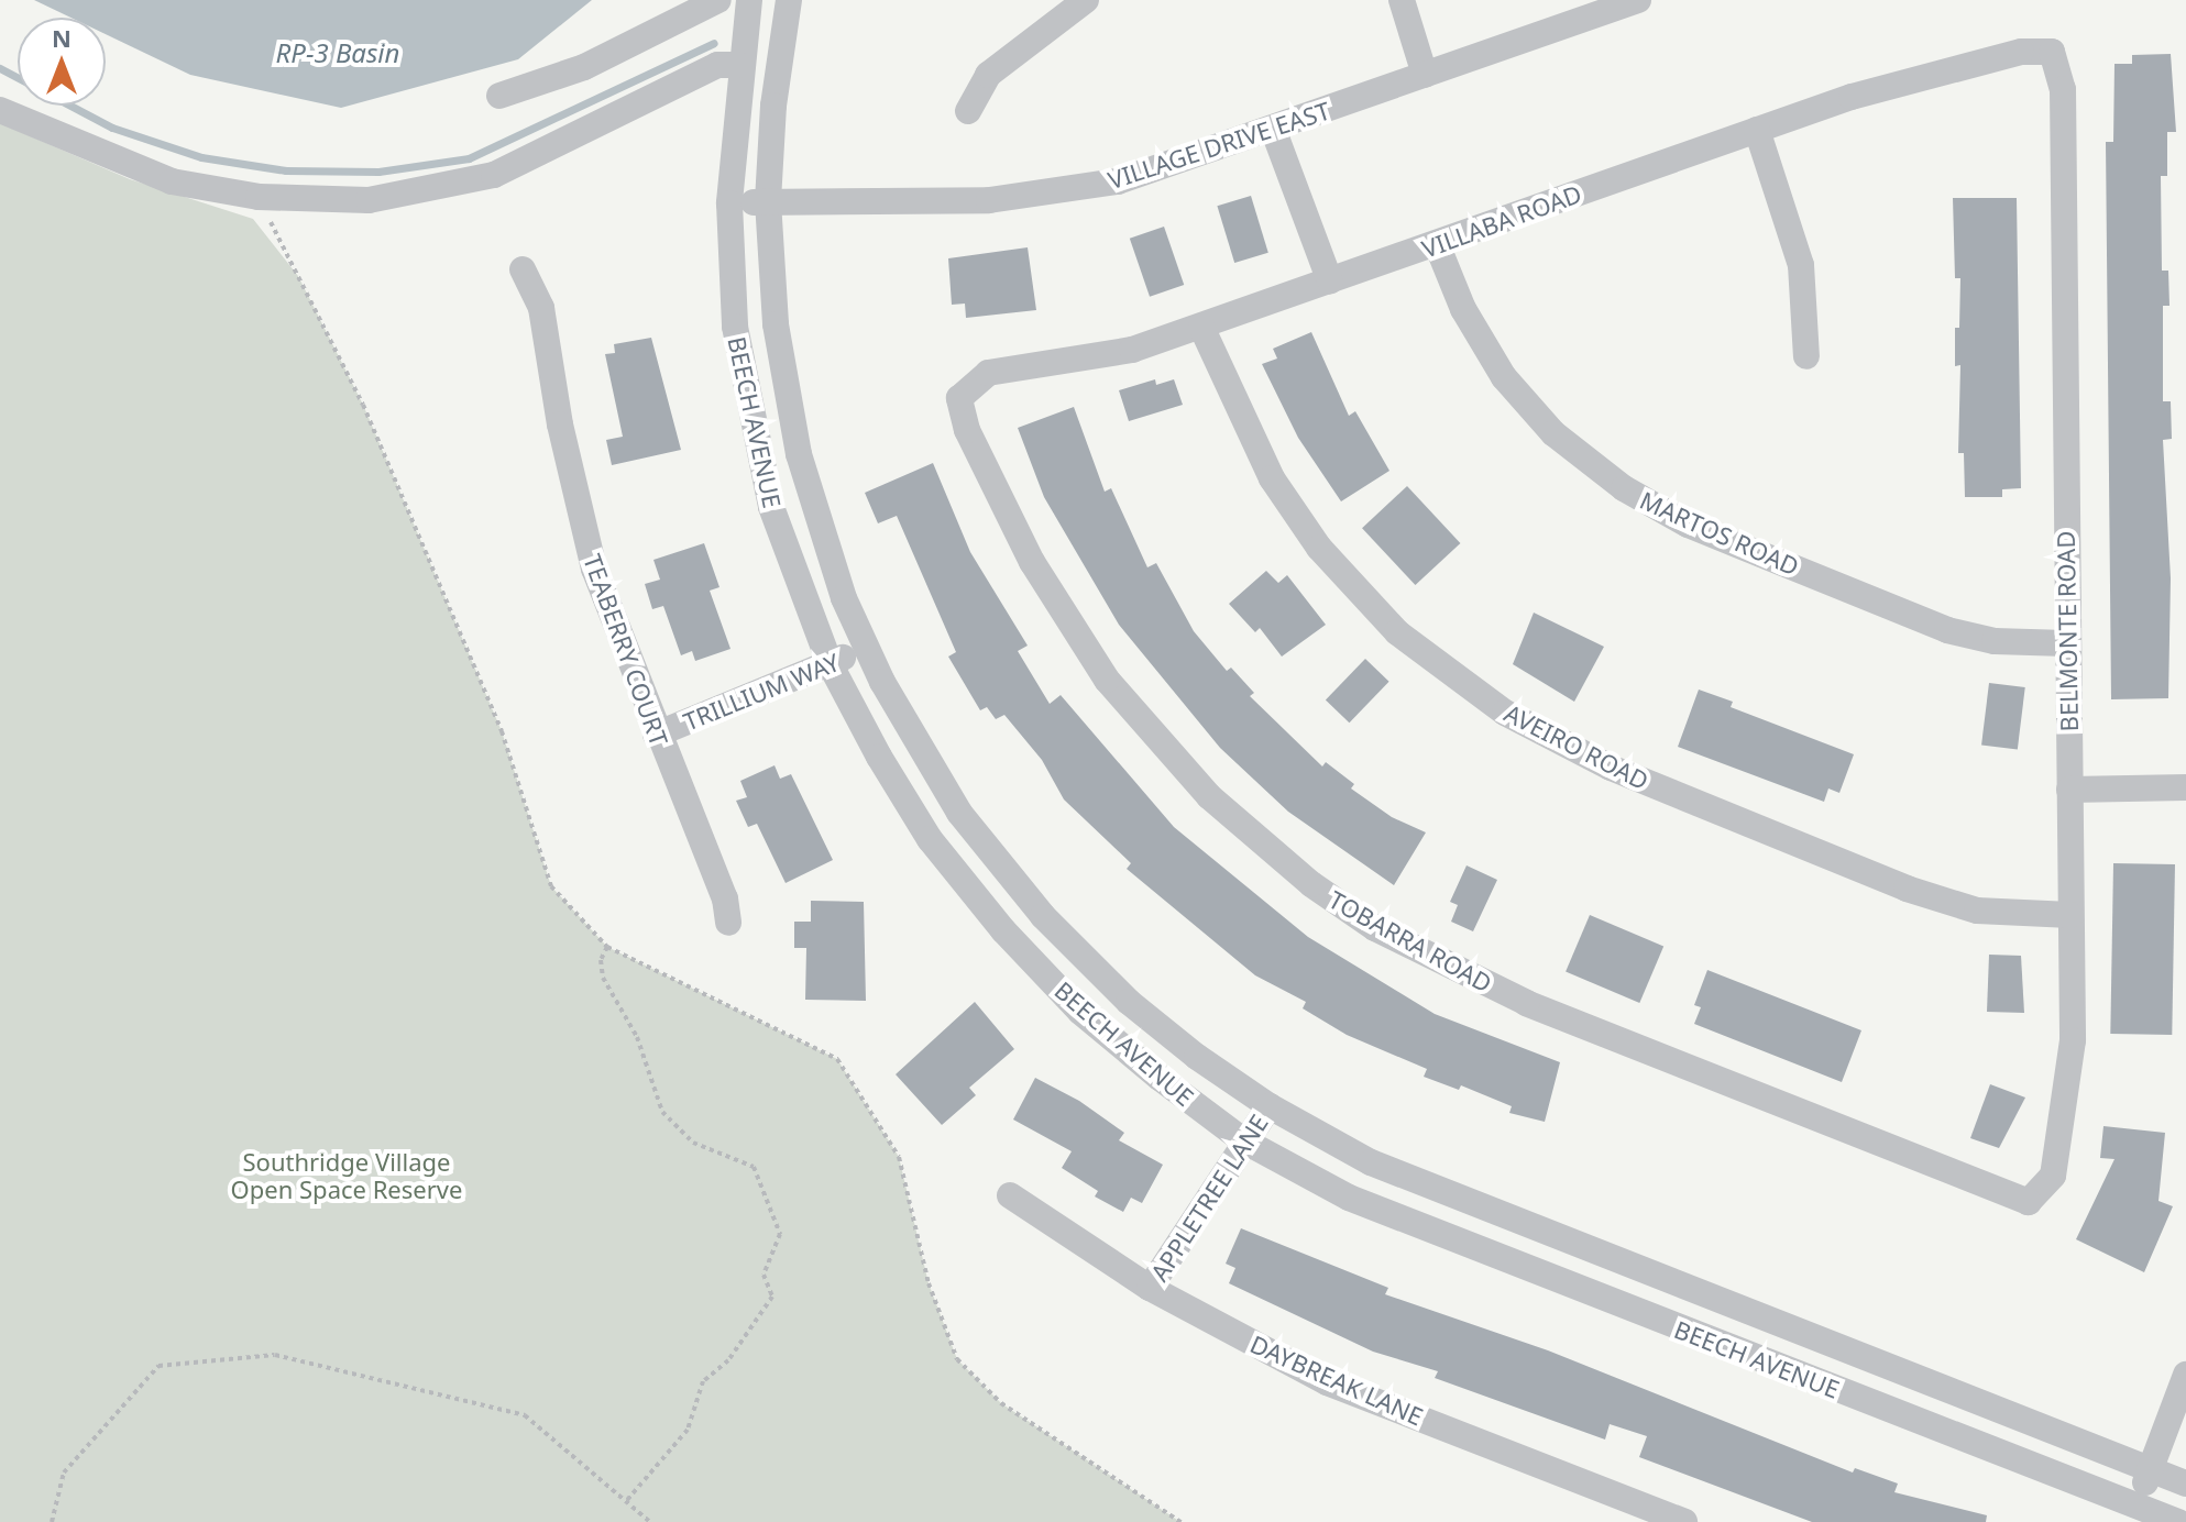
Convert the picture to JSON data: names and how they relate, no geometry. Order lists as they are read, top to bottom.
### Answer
{
  "streets": {
    "street": [
      "VILLAGE DRIVE EAST",
      "VILLABA ROAD",
      "BEECH AVENUE",
      "MARTOS ROAD",
      "BELMONTE ROAD",
      "TEABERRY COURT",
      "TRILLIUM WAY",
      "AVEIRO ROAD",
      "TOBARRA ROAD",
      "APPLETREE LANE",
      "DAYBREAK LANE"
    ]
  },
  "crossings": [
    ["VILLAGE DRIVE EAST", "BEECH AVENUE"],
    ["VILLABA ROAD", "MARTOS ROAD"],
    ["VILLABA ROAD", "BELMONTE ROAD"],
    ["VILLABA ROAD", "AVEIRO ROAD"],
    ["VILLABA ROAD", "TOBARRA ROAD"],
    ["BEECH AVENUE", "TRILLIUM WAY"],
    ["BEECH AVENUE", "APPLETREE LANE"],
    ["MARTOS ROAD", "BELMONTE ROAD"],
    ["BELMONTE ROAD", "AVEIRO ROAD"],
    ["BELMONTE ROAD", "TOBARRA ROAD"],
    ["TEABERRY COURT", "TRILLIUM WAY"],
    ["APPLETREE LANE", "DAYBREAK LANE"]
  ],
  "water": ["RP-3 Basin"],
  "parks": ["Southridge Village Open Space Reserve"],
  "north": "top"
}
